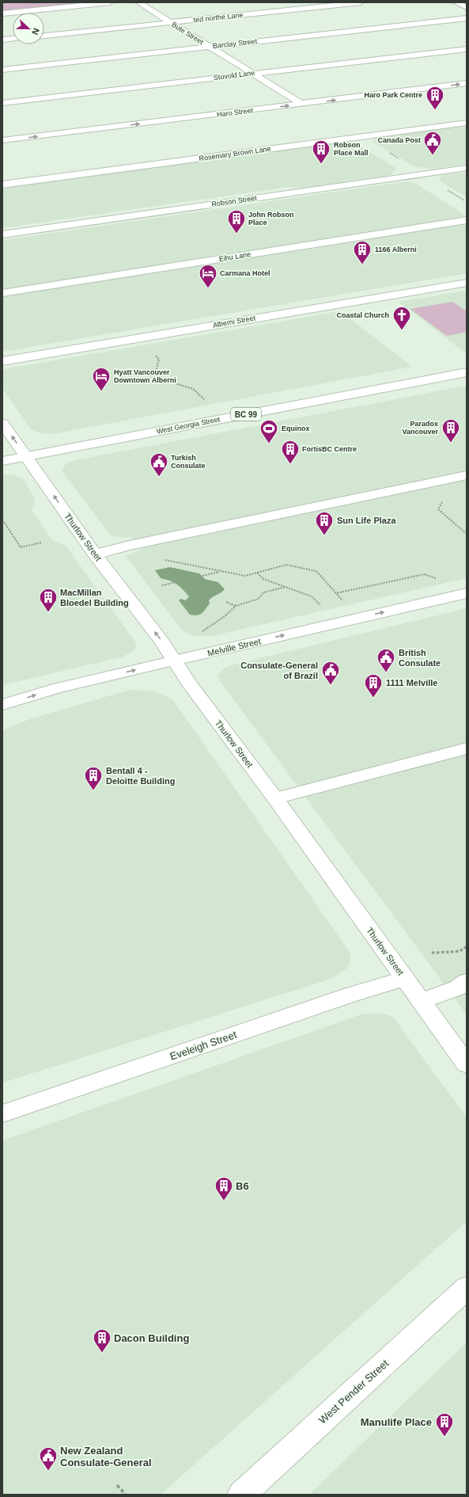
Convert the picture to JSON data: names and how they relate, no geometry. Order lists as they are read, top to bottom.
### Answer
{
  "streets": {
    "main road": [
      "ted northe Lane",
      "Bute Street",
      "Barclay Street",
      "Stovold Lane",
      "Haro Street",
      "Rosemary Brown Lane",
      "Robson Street",
      "Eihu Lane",
      "Alberni Street",
      "BC 99",
      "West Georgia Street",
      "Thurlow Street",
      "Melville Street",
      "Eveleigh Street",
      "West Pender Street"
    ]
  },
  "crossings": [
    ["ted northe Lane", "Bute Street"],
    ["Bute Street", "Barclay Street"],
    ["Bute Street", "Stovold Lane"],
    ["West Georgia Street", "Thurlow Street"],
    ["Thurlow Street", "Melville Street"],
    ["Thurlow Street", "Eveleigh Street"]
  ],
  "one_way": ["Haro Street", "Thurlow Street"],
  "places": {
    "building": [
      "Haro Park Centre",
      "Robson Place Mall",
      "John Robson Place",
      "1166 Alberni",
      "Paradox Vancouver",
      "FortisBC Centre",
      "Sun Life Plaza",
      "MacMillan Bloedel Building",
      "1111 Melville",
      "Bentall 4 - Deloitte Building",
      "B6",
      "Dacon Building",
      "Manulife Place"
    ],
    "public building": [
      "Canada Post",
      "Turkish Consulate",
      "British Consulate",
      "Consulate-General of Brazil",
      "New Zealand Consulate-General"
    ],
    "hotel": ["Carmana Hotel", "Hyatt Vancouver Downtown Alberni"],
    "church": ["Coastal Church"],
    "sports": ["Equinox"]
  },
  "north": "right"
}
